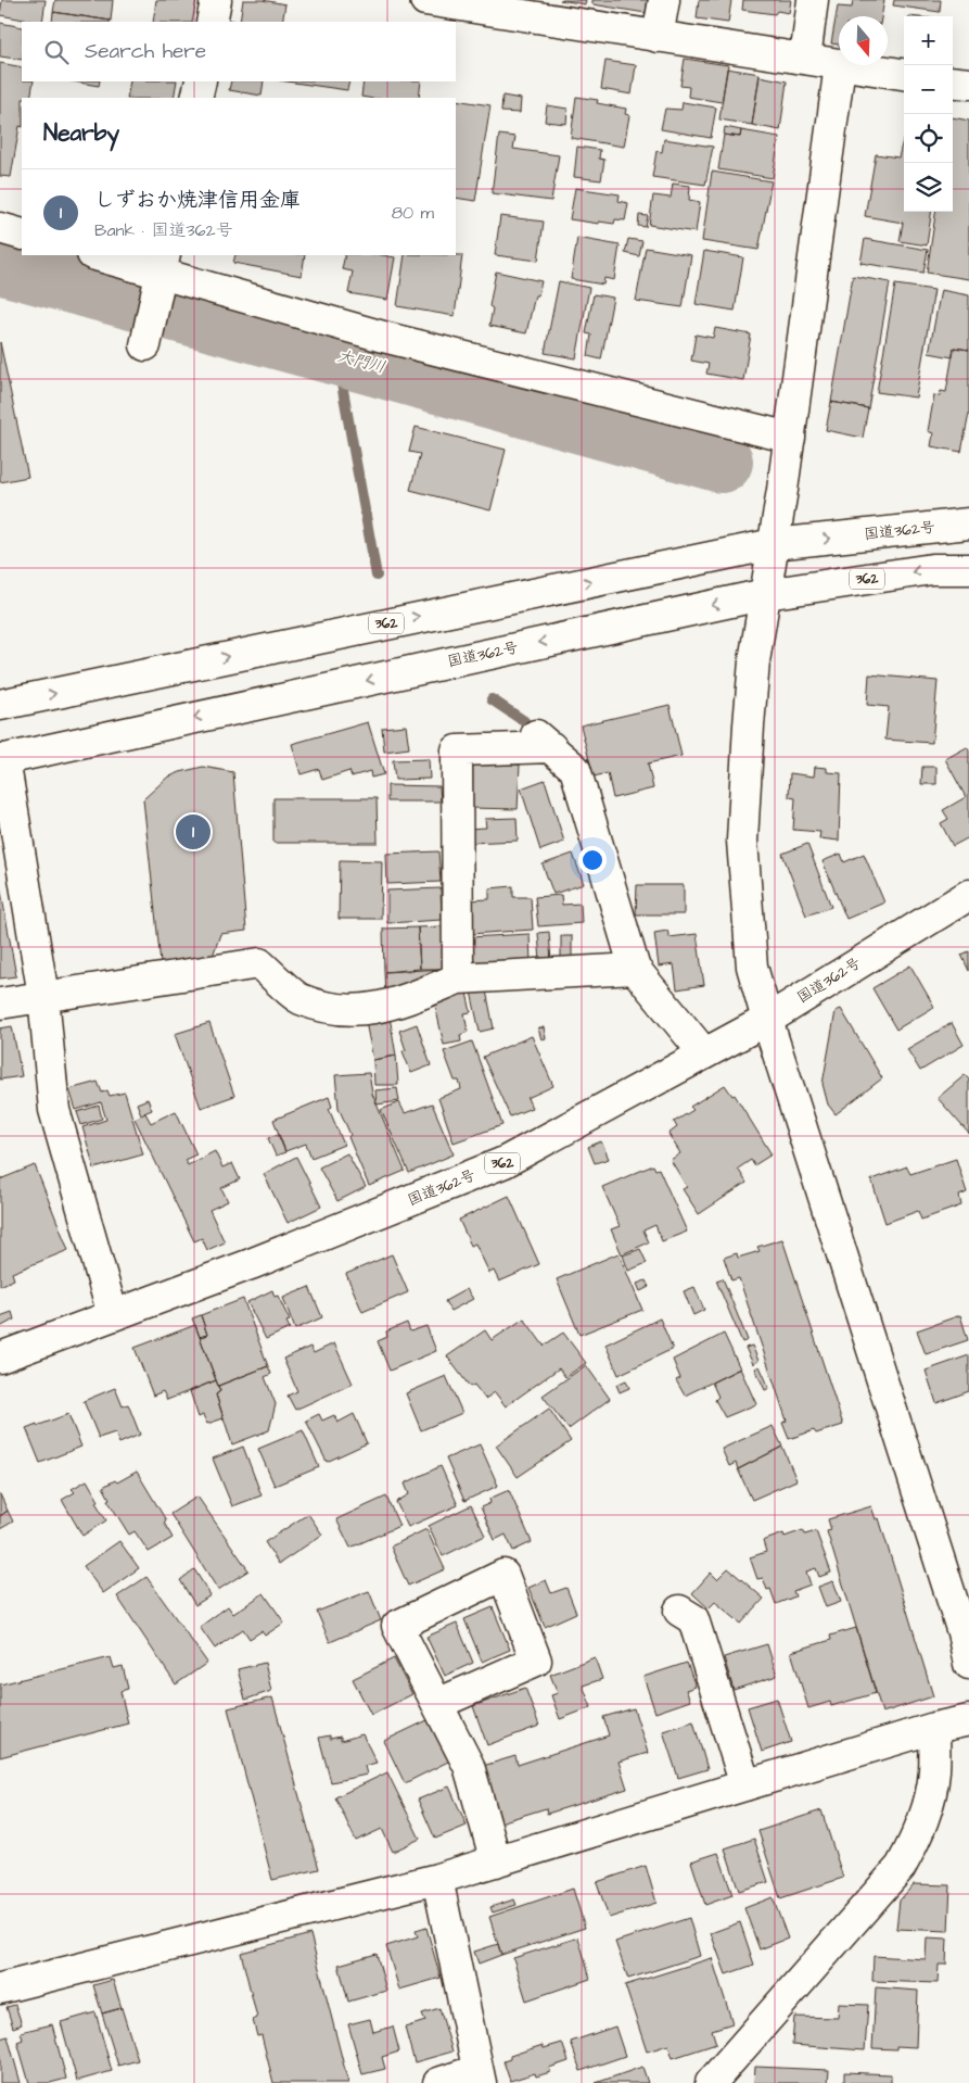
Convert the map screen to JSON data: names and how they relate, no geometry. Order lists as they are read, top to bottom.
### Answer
{
  "streets": {
    "main road": ["国道362号", "362"]
  },
  "water": ["大門川"],
  "north": "bottom",
  "page": {
    "map_buttons": ["+", "−"],
    "search": "Search here",
    "heading": "Nearby",
    "list": [
      {
        "mark": "1",
        "name": "しずおか焼津信用金庫",
        "note": "Bank · 国道362号",
        "value": "80 m"
      }
    ],
    "pins": "1"
  }
}
